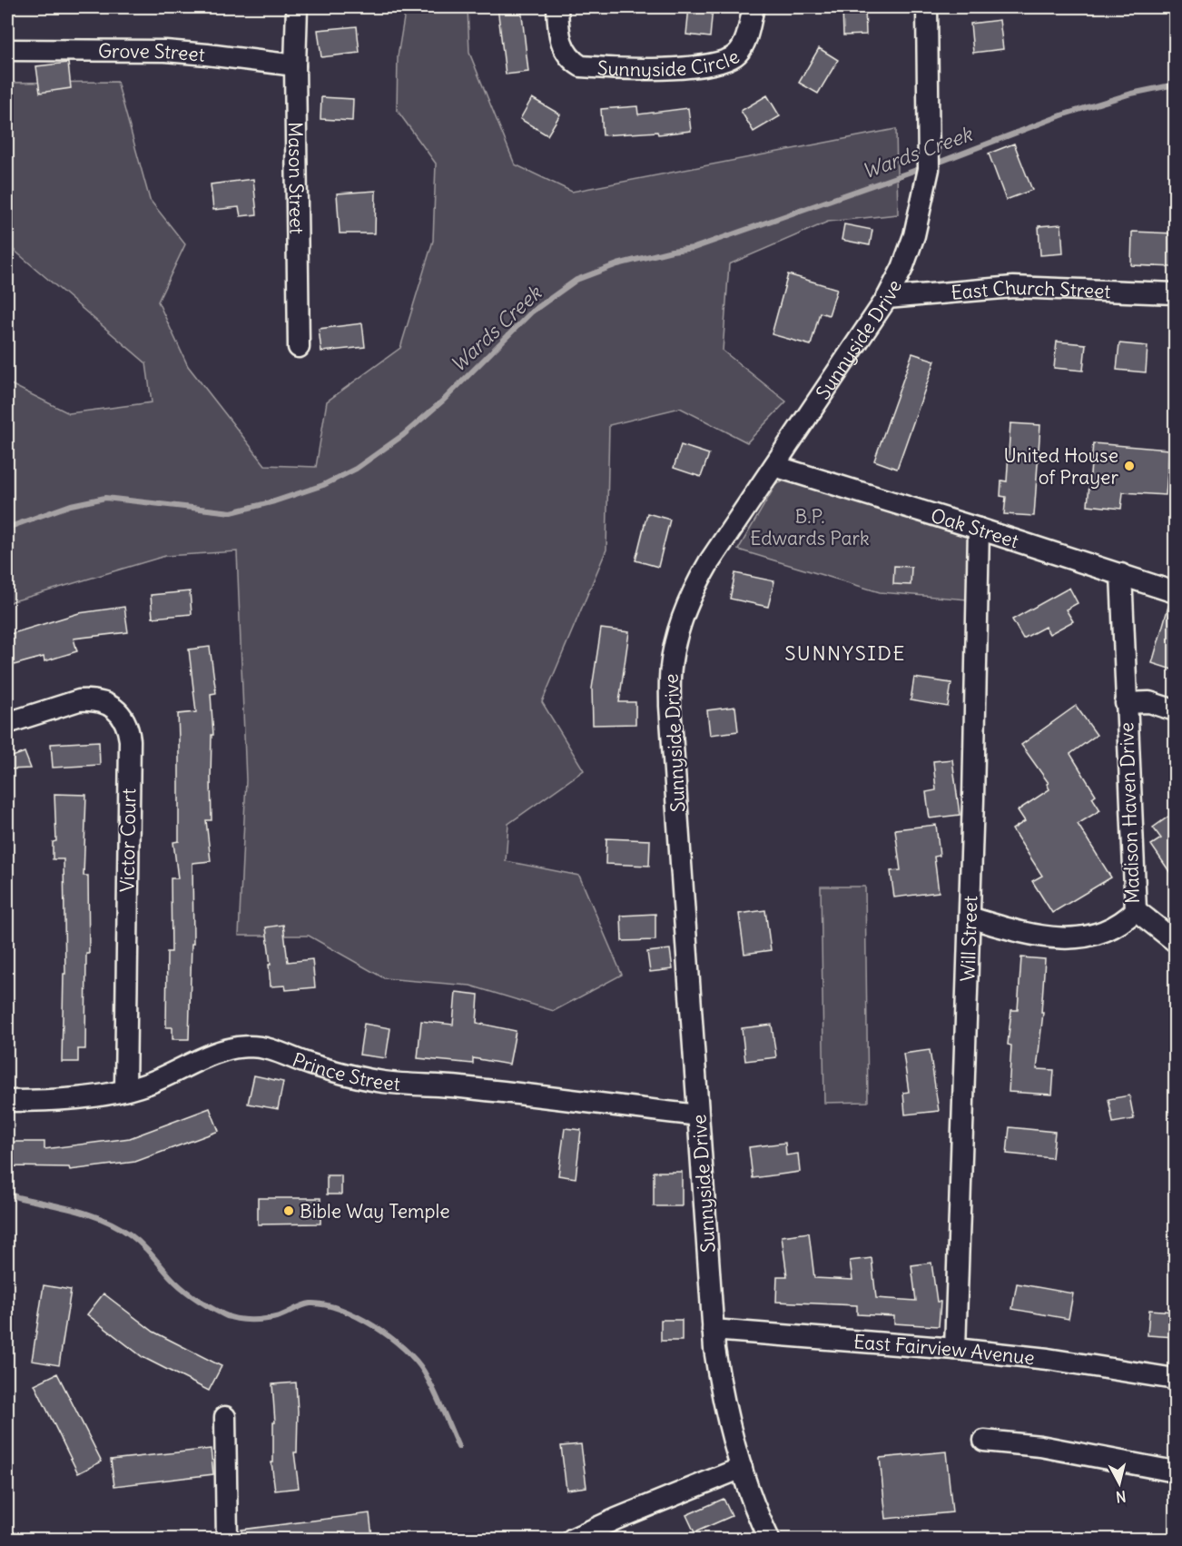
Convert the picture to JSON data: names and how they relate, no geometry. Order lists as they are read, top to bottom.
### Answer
{
  "streets": {
    "street": [
      "Grove Street",
      "Sunnyside Circle",
      "Mason Street",
      "East Church Street",
      "Sunnyside Drive",
      "Oak Street",
      "Madison Haven Drive",
      "Victor Court",
      "Will Street",
      "Prince Street",
      "East Fairview Avenue"
    ]
  },
  "crossings": [
    ["Grove Street", "Mason Street"],
    ["East Church Street", "Sunnyside Drive"],
    ["Sunnyside Drive", "Oak Street"],
    ["Sunnyside Drive", "Prince Street"],
    ["Sunnyside Drive", "East Fairview Avenue"],
    ["Oak Street", "Madison Haven Drive"],
    ["Oak Street", "Will Street"],
    ["Madison Haven Drive", "Will Street"],
    ["Victor Court", "Prince Street"],
    ["Will Street", "East Fairview Avenue"]
  ],
  "districts": ["SUNNYSIDE"],
  "water": ["Wards Creek"],
  "parks": ["B.P. Edwards Park"],
  "places": ["United House of Prayer", "Bible Way Temple"],
  "north": "bottom"
}
